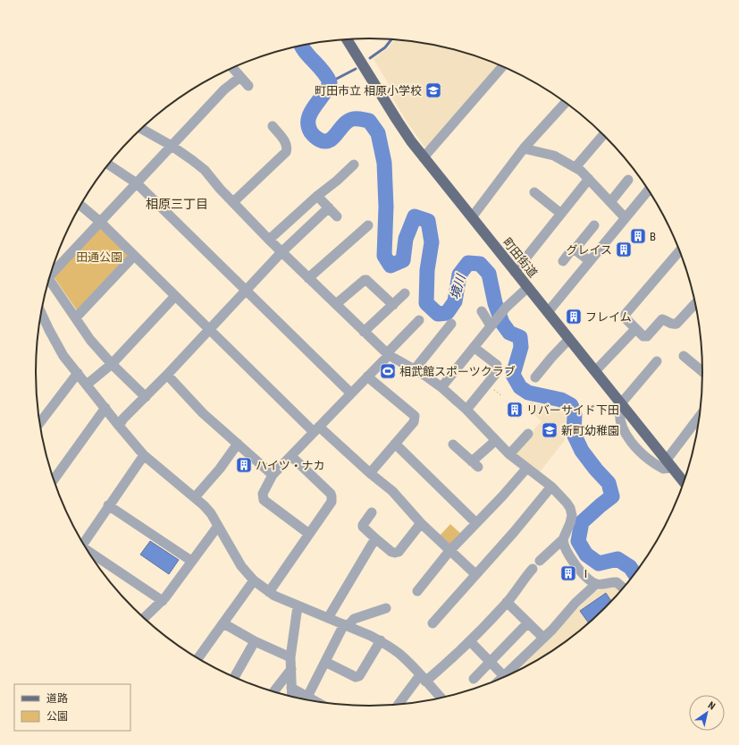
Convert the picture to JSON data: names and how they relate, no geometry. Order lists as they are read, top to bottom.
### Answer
{
  "streets": {
    "main road": ["町田街道"]
  },
  "districts": ["相原三丁目"],
  "water": ["境川"],
  "parks": ["田通公園"],
  "places": {
    "school or university": ["町田市立 相原小学校", "新町幼稚園"],
    "building": [
      "B",
      "グレイス",
      "フレイム",
      "リバーサイド下田",
      "ハイツ・ナカ",
      "Ⅰ"
    ],
    "sports": ["相武館スポーツクラブ"]
  },
  "legend": ["道路", "公園"],
  "north": "top right"
}
